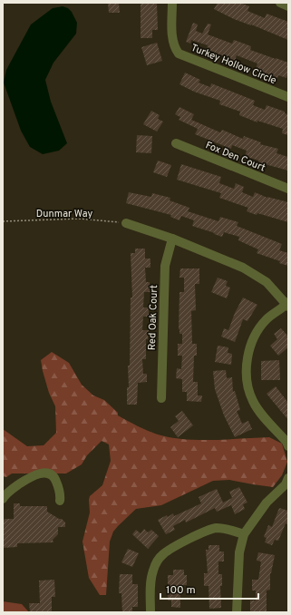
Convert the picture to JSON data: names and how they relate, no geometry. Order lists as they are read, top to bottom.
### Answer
{
  "streets": {
    "street": ["Turkey Hollow Circle", "Fox Den Court", "Red Oak Court"],
    "path": ["Dunmar Way"]
  },
  "scale_bar": "100 m"
}
